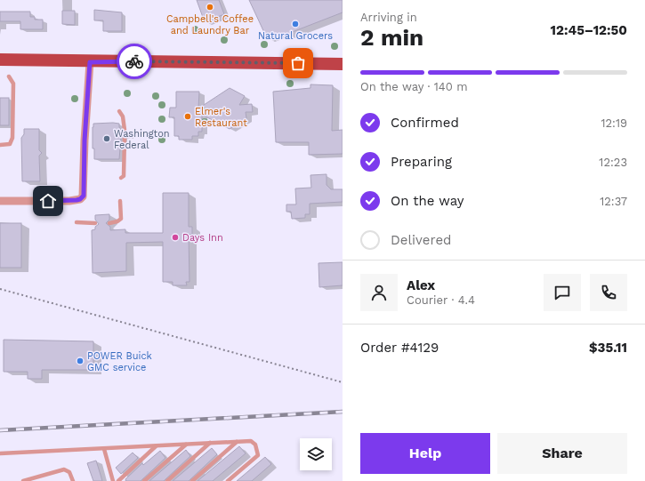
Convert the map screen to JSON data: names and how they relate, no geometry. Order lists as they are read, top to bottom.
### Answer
{
  "places": [
    "Campbell's Coffee and Laundry Bar",
    "Natural Grocers",
    "Elmer's Restaurant",
    "Washington Federal",
    "Days Inn",
    "POWER Buick GMC service"
  ],
  "page": {
    "heading": ["2 min", "Arriving in", "12:45–12:50"],
    "panel": [
      "Alex",
      "Courier · 4.4",
      "Order #4129",
      "$35.11"
    ],
    "bar": "On the way · 140 m",
    "list": [
      ["Confirmed", "12:19"],
      ["Preparing", "12:23"],
      ["On the way", "12:37"],
      "Delivered"
    ],
    "buttons": ["Help", "Share"]
  }
}
